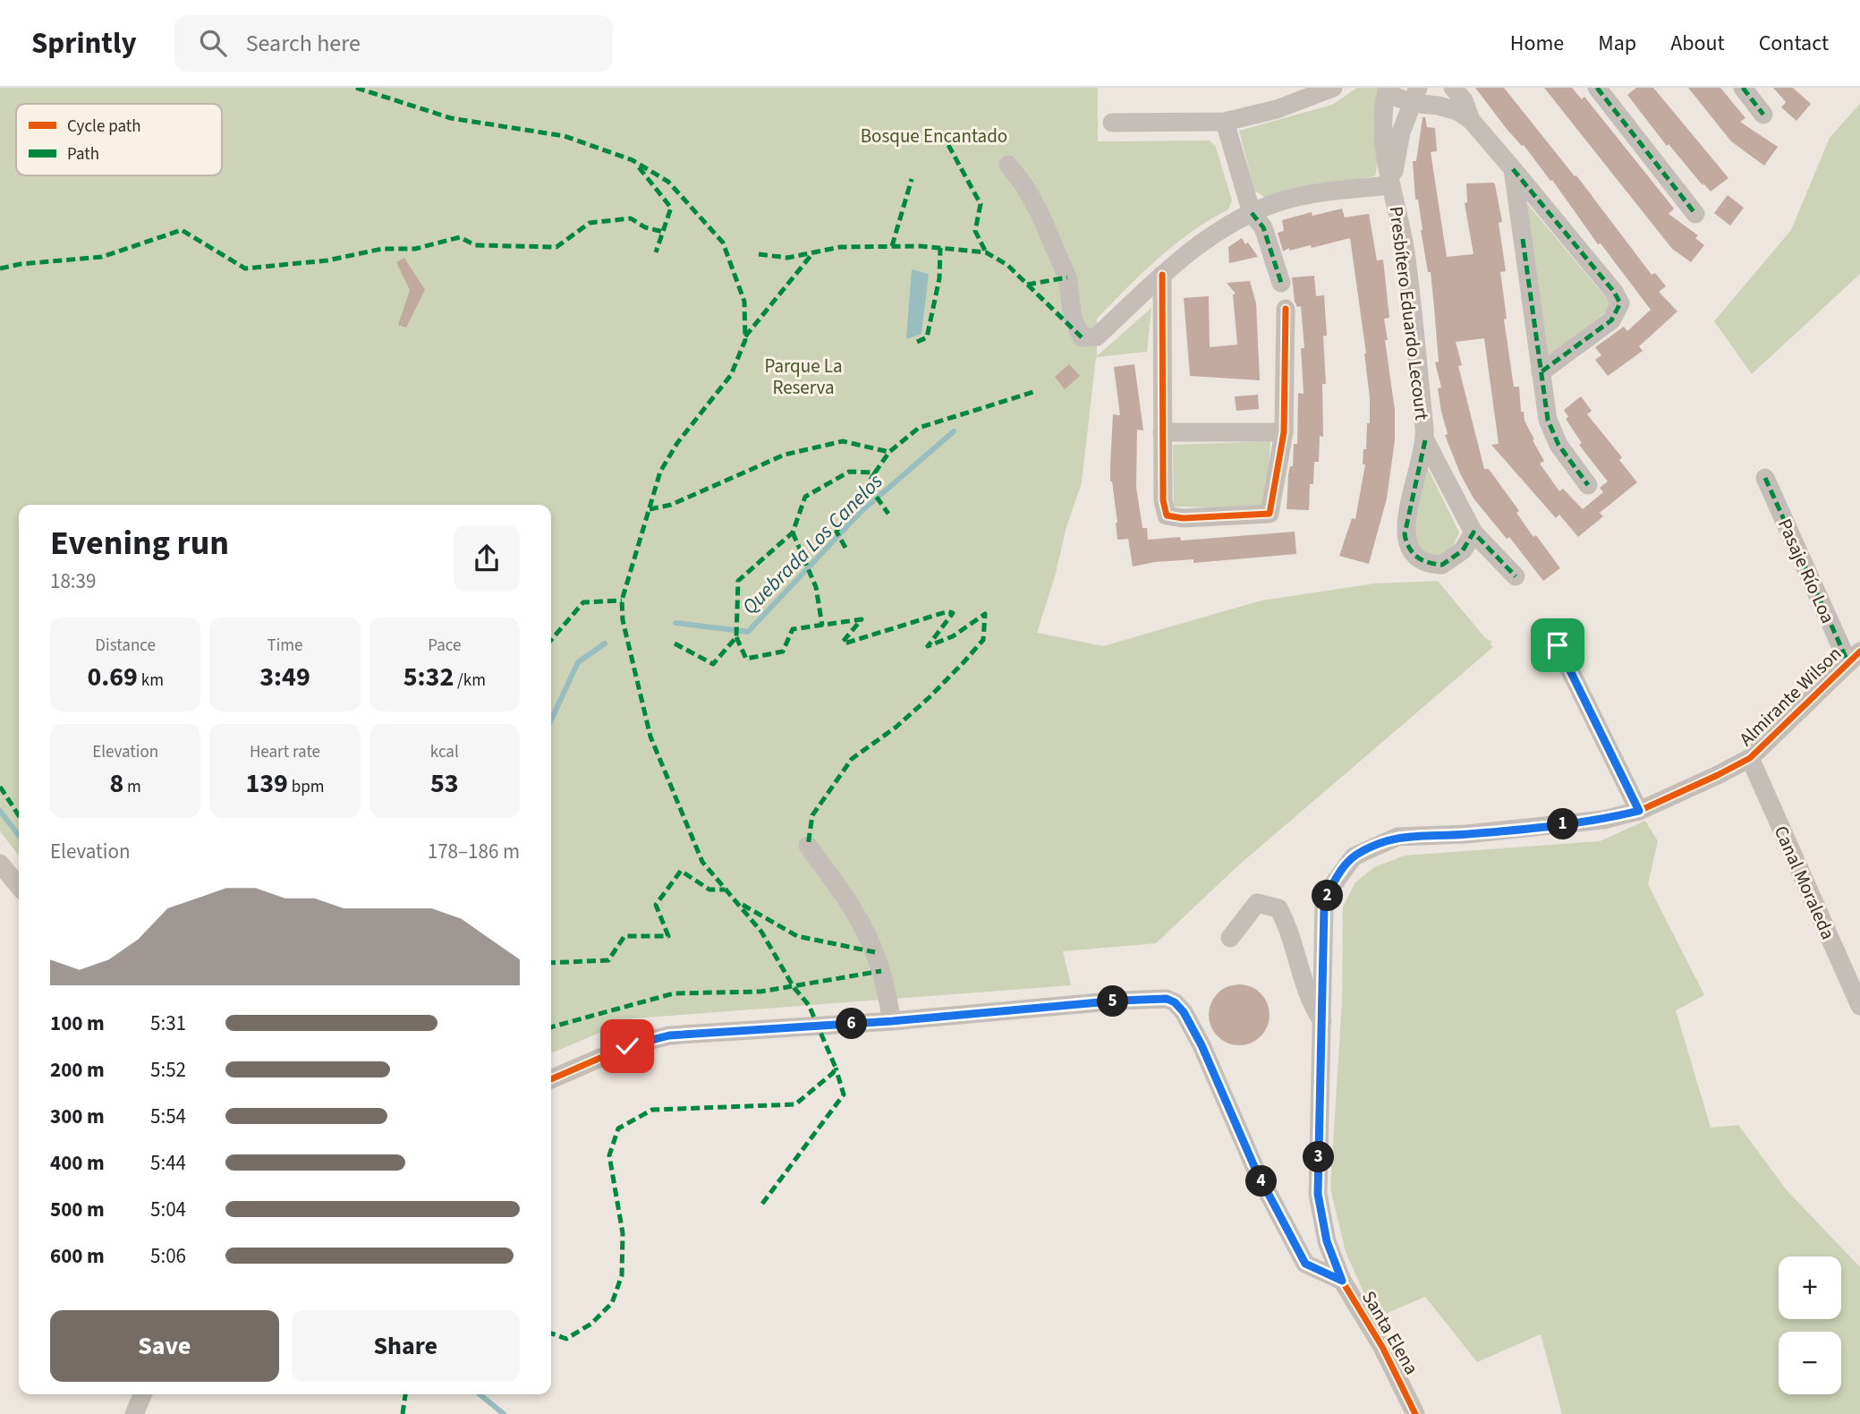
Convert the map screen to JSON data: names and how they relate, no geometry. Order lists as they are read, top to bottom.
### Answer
{
  "streets": {
    "street": [
      "Presbítero Eduardo Lecourt",
      "Pasaje Río Loa",
      "Almirante Wilson",
      "Canal Moraleda",
      "Santa Elena"
    ]
  },
  "crossings": [
    ["Pasaje Río Loa", "Almirante Wilson"],
    ["Almirante Wilson", "Canal Moraleda"],
    ["Almirante Wilson", "Santa Elena"]
  ],
  "water": ["Quebrada Los Canelos"],
  "parks": ["Bosque Encantado", "Parque La Reserva"],
  "legend": ["Cycle path", "Path"],
  "page": {
    "header": "Sprintly",
    "search": "Search here",
    "nav": [
      "Home",
      "Map",
      "About",
      "Contact"
    ],
    "heading": ["Evening run", "18:39"],
    "stats": [
      ["Distance", "0.69 km"],
      ["Time", "3:49"],
      ["Pace", "5:32 /km"],
      ["Elevation", "8 m"],
      ["Heart rate", "139 bpm"],
      ["kcal", "53"]
    ],
    "pins": [
      "1",
      "2",
      "5",
      "6",
      "3",
      "4"
    ],
    "chart": ["Elevation", "178–186 m"],
    "list": [
      {
        "name": "100 m",
        "note": "5:31"
      },
      {
        "name": "200 m",
        "note": "5:52"
      },
      {
        "name": "300 m",
        "note": "5:54"
      },
      {
        "name": "400 m",
        "note": "5:44"
      },
      {
        "name": "500 m",
        "note": "5:04"
      },
      {
        "name": "600 m",
        "note": "5:06"
      }
    ],
    "map_buttons": ["+", "−"],
    "buttons": ["Save", "Share"]
  }
}
